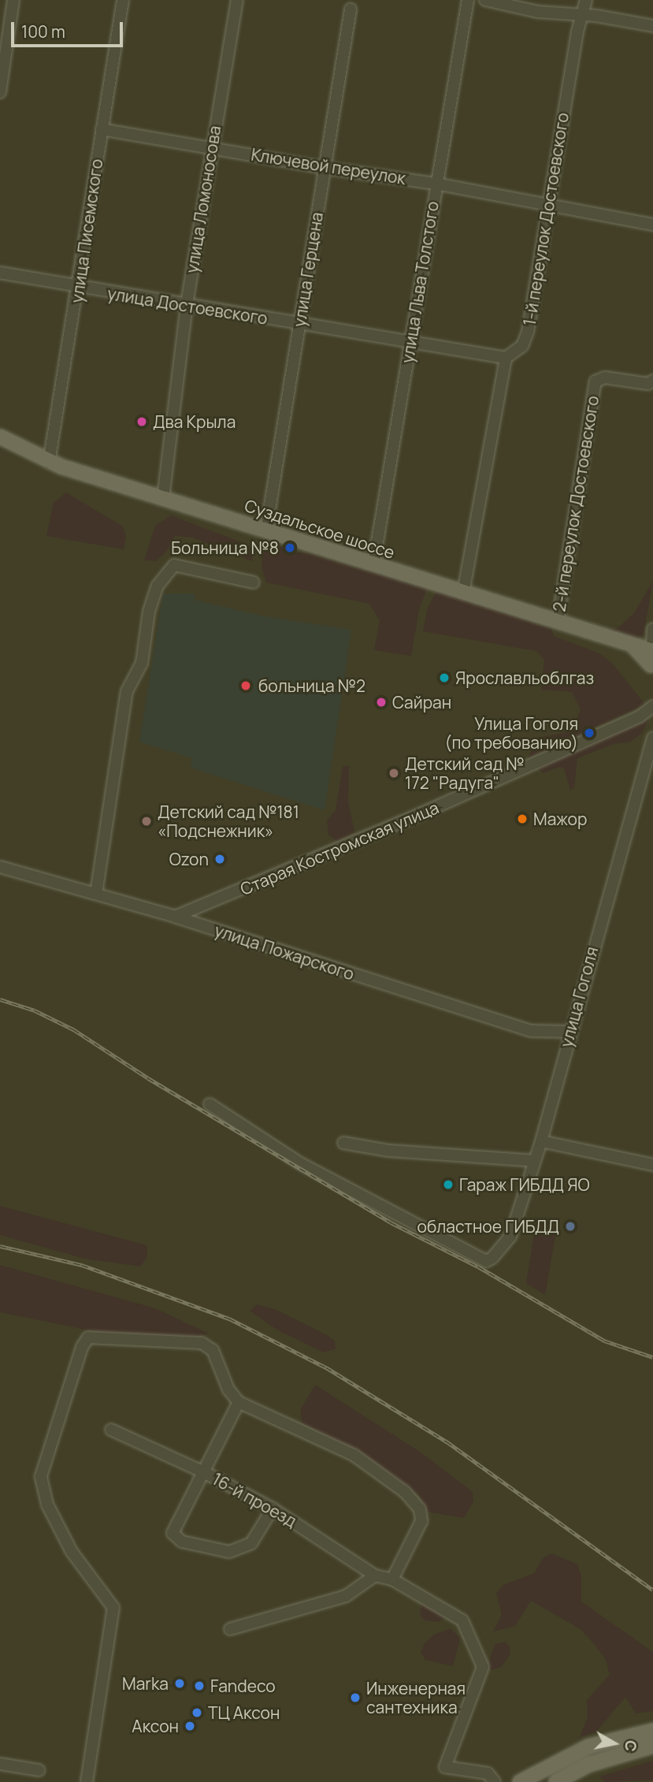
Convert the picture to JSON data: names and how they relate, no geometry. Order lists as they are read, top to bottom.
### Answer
{
  "streets": {
    "main road": ["Суздальское шоссе"],
    "street": [
      "Ключевой переулок",
      "улица Ломоносова",
      "1-й переулок Достоевского",
      "улица Писемского",
      "улица Герцена",
      "улица Льва Толстого",
      "улица Достоевского",
      "2-й переулок Достоевского",
      "Старая Костромская улица",
      "улица Пожарского",
      "улица Гоголя",
      "16-й проезд"
    ]
  },
  "crossings": [
    ["Ключевой переулок", "улица Ломоносова"],
    ["Ключевой переулок", "1-й переулок Достоевского"],
    ["Ключевой переулок", "улица Писемского"],
    ["Ключевой переулок", "улица Герцена"],
    ["Ключевой переулок", "улица Льва Толстого"],
    ["улица Ломоносова", "улица Достоевского"],
    ["улица Ломоносова", "Суздальское шоссе"],
    ["1-й переулок Достоевского", "улица Достоевского"],
    ["улица Писемского", "улица Достоевского"],
    ["улица Писемского", "Суздальское шоссе"],
    ["улица Герцена", "улица Достоевского"],
    ["улица Герцена", "Суздальское шоссе"],
    ["улица Льва Толстого", "улица Достоевского"],
    ["улица Льва Толстого", "Суздальское шоссе"],
    ["2-й переулок Достоевского", "Суздальское шоссе"],
    ["Старая Костромская улица", "улица Пожарского"],
    ["улица Пожарского", "улица Гоголя"]
  ],
  "places": [
    "Два Крыла",
    "Больница №8",
    "Ярославльоблгаз",
    "больница №2",
    "Сайран",
    "Улица Гоголя (по требованию)",
    "Детский сад № 172 \"Радуга\"",
    "Мажор",
    "Детский сад №181 «Подснежник»",
    "Ozon",
    "Гараж ГИБДД ЯО",
    "областное ГИБДД",
    "Marka",
    "Fandeco",
    "Инженерная сантехника",
    "ТЦ Аксон",
    "Аксон"
  ],
  "scale_bar": "100 m",
  "north": "right"
}
